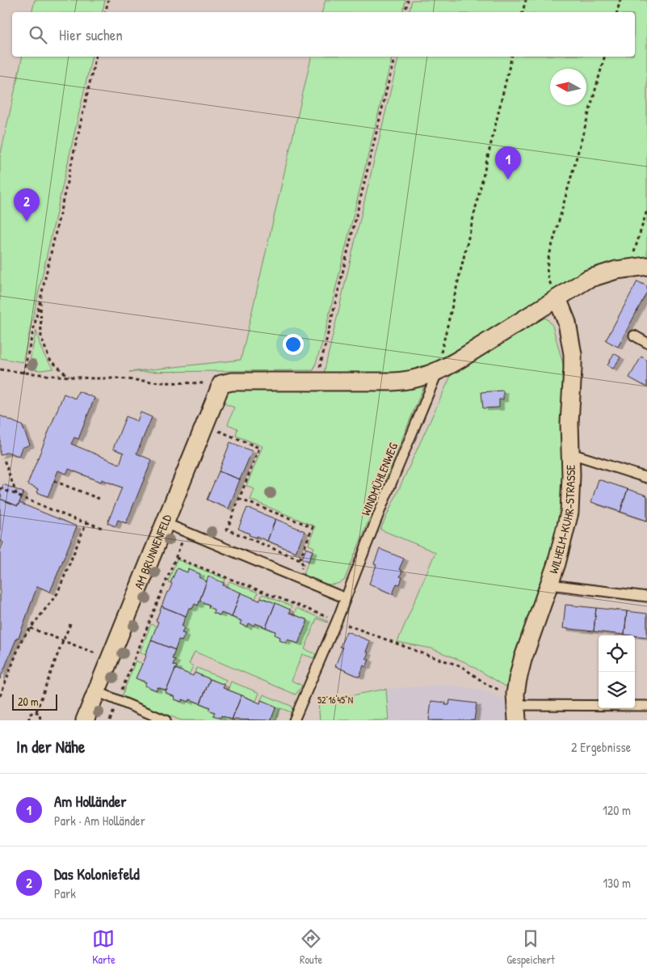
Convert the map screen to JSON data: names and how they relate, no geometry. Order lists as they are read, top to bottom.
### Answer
{
  "streets": {
    "street": ["WILHELM-KUHR-STRASSE", "AM BRUNNENFELD"],
    "lane": ["WINDMÜHLENWEG"]
  },
  "scale_bar": "20 m",
  "north": "left",
  "page": {
    "search": "Hier suchen",
    "pins": ["1", "2"],
    "scale": "20 m",
    "heading": ["In der Nähe", "2 Ergebnisse"],
    "list": [
      {
        "mark": "1",
        "name": "Am Holländer",
        "note": "Park · Am Holländer",
        "value": "120 m"
      },
      {
        "mark": "2",
        "name": "Das Koloniefeld",
        "note": "Park",
        "value": "130 m"
      }
    ],
    "nav": ["Karte", "Route", "Gespeichert"]
  },
  "coordinates": ["52°16'45\"N"]
}
